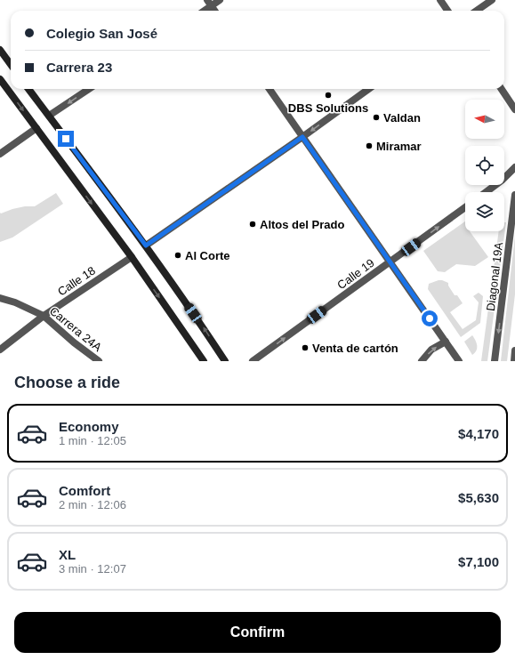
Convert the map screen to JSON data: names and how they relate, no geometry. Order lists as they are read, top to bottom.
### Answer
{
  "streets": {
    "street": [
      "Calle 19",
      "Diagonal 19A",
      "Calle 18",
      "Carrera 24A"
    ]
  },
  "crossings": [
    ["Calle 18", "Carrera 24A"]
  ],
  "one_way": ["Calle 19", "Diagonal 19A"],
  "places": [
    "DBS Solutions",
    "Valdan",
    "Miramar",
    "Altos del Prado",
    "Al Corte",
    "Venta de cartón"
  ],
  "north": "left",
  "page": {
    "banner": ["Colegio San José", "Carrera 23"],
    "heading": "Choose a ride",
    "list": [
      {
        "name": "Economy",
        "note": "1 min · 12:05",
        "value": "$4,170"
      },
      {
        "name": "Comfort",
        "note": "2 min · 12:06",
        "value": "$5,630"
      },
      {
        "name": "XL",
        "note": "3 min · 12:07",
        "value": "$7,100"
      }
    ],
    "buttons": "Confirm"
  }
}
